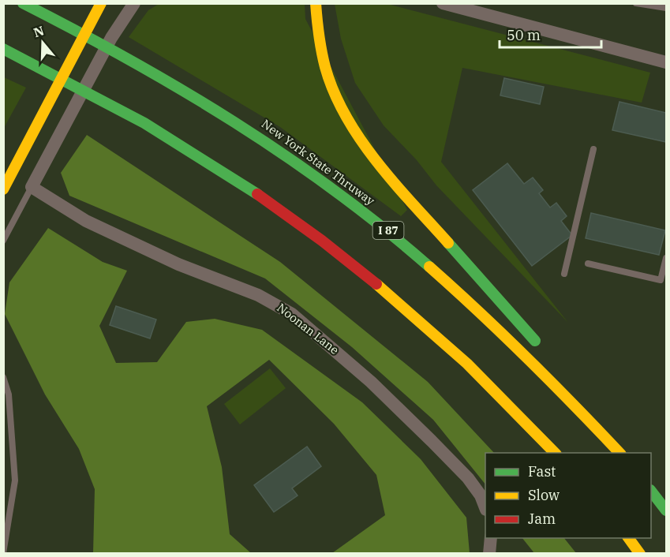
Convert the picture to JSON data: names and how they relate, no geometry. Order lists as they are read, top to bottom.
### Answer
{
  "streets": {
    "highway": ["New York State Thruway", "I 87"],
    "street": ["Noonan Lane"]
  },
  "legend": ["Fast", "Slow", "Jam"],
  "scale_bar": "50 m",
  "north": "top"
}
